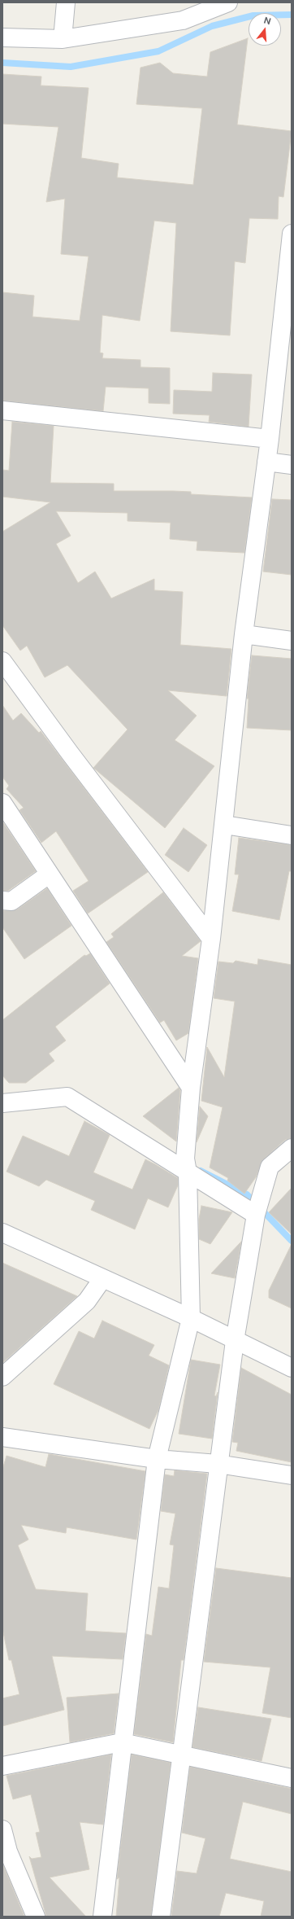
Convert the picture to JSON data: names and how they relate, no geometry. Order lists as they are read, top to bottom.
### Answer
{
  "north": "top"
}
